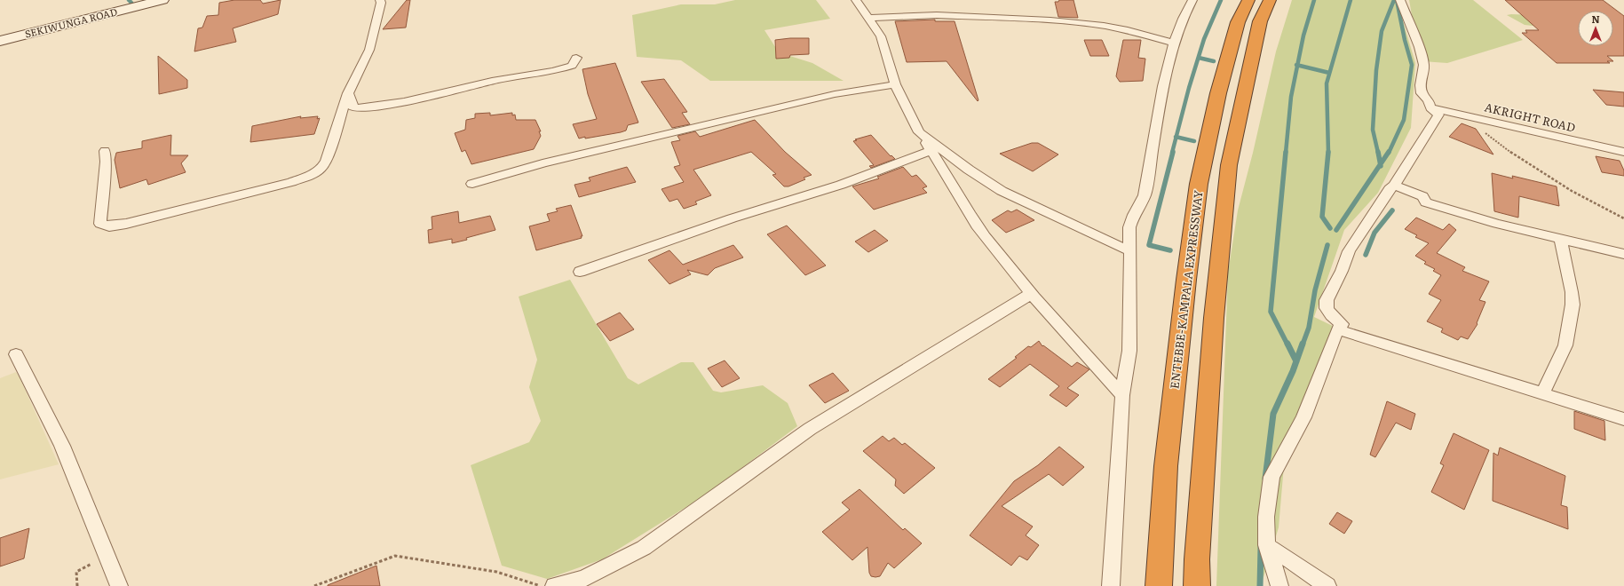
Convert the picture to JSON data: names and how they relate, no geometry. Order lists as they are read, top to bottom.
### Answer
{
  "streets": {
    "highway": ["ENTEBBE-KAMPALA EXPRESSWAY"],
    "main road": ["SEKIWUNGA ROAD"],
    "street": ["AKRIGHT ROAD"]
  },
  "north": "top"
}
